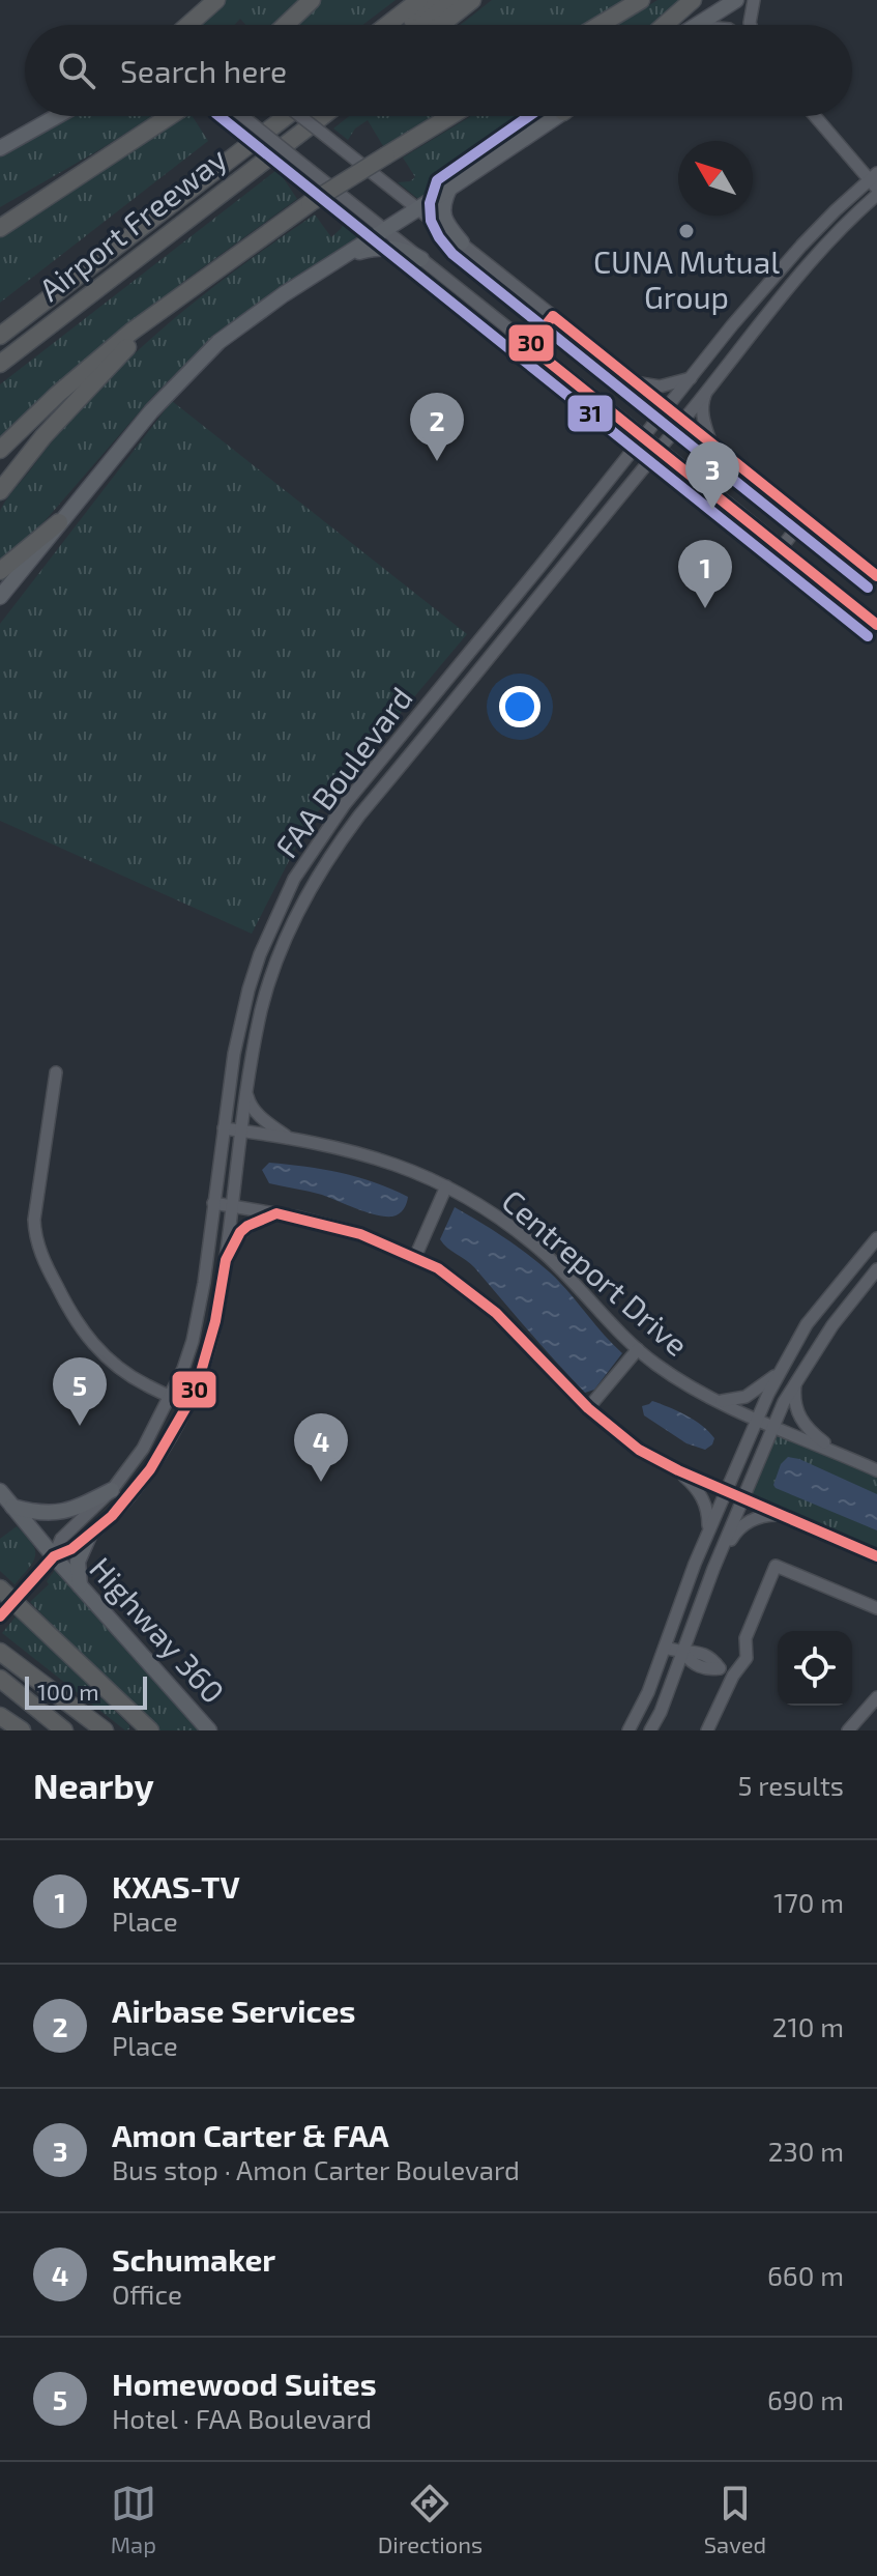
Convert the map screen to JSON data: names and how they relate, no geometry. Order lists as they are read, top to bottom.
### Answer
{
  "streets": {
    "highway": ["Airport Freeway"],
    "main road": ["Highway 360"],
    "street": ["FAA Boulevard", "Centreport Drive"]
  },
  "crossings": [
    ["FAA Boulevard", "Centreport Drive"],
    ["FAA Boulevard", "Highway 360"]
  ],
  "places": ["CUNA Mutual Group"],
  "lines": ["transit line 31", "transit line 30"],
  "scale_bar": "100 m",
  "north": "top left",
  "page": {
    "search": "Search here",
    "pins": [
      "2",
      "3",
      "1",
      "5",
      "4"
    ],
    "scale": "100 m",
    "heading": ["Nearby", "5 results"],
    "list": [
      {
        "mark": "1",
        "name": "KXAS-TV",
        "note": "Place",
        "value": "170 m"
      },
      {
        "mark": "2",
        "name": "Airbase Services",
        "note": "Place",
        "value": "210 m"
      },
      {
        "mark": "3",
        "name": "Amon Carter & FAA",
        "note": "Bus stop · Amon Carter Boulevard",
        "value": "230 m"
      },
      {
        "mark": "4",
        "name": "Schumaker",
        "note": "Office",
        "value": "660 m"
      },
      {
        "mark": "5",
        "name": "Homewood Suites",
        "note": "Hotel · FAA Boulevard",
        "value": "690 m"
      }
    ],
    "nav": ["Map", "Directions", "Saved"]
  }
}
